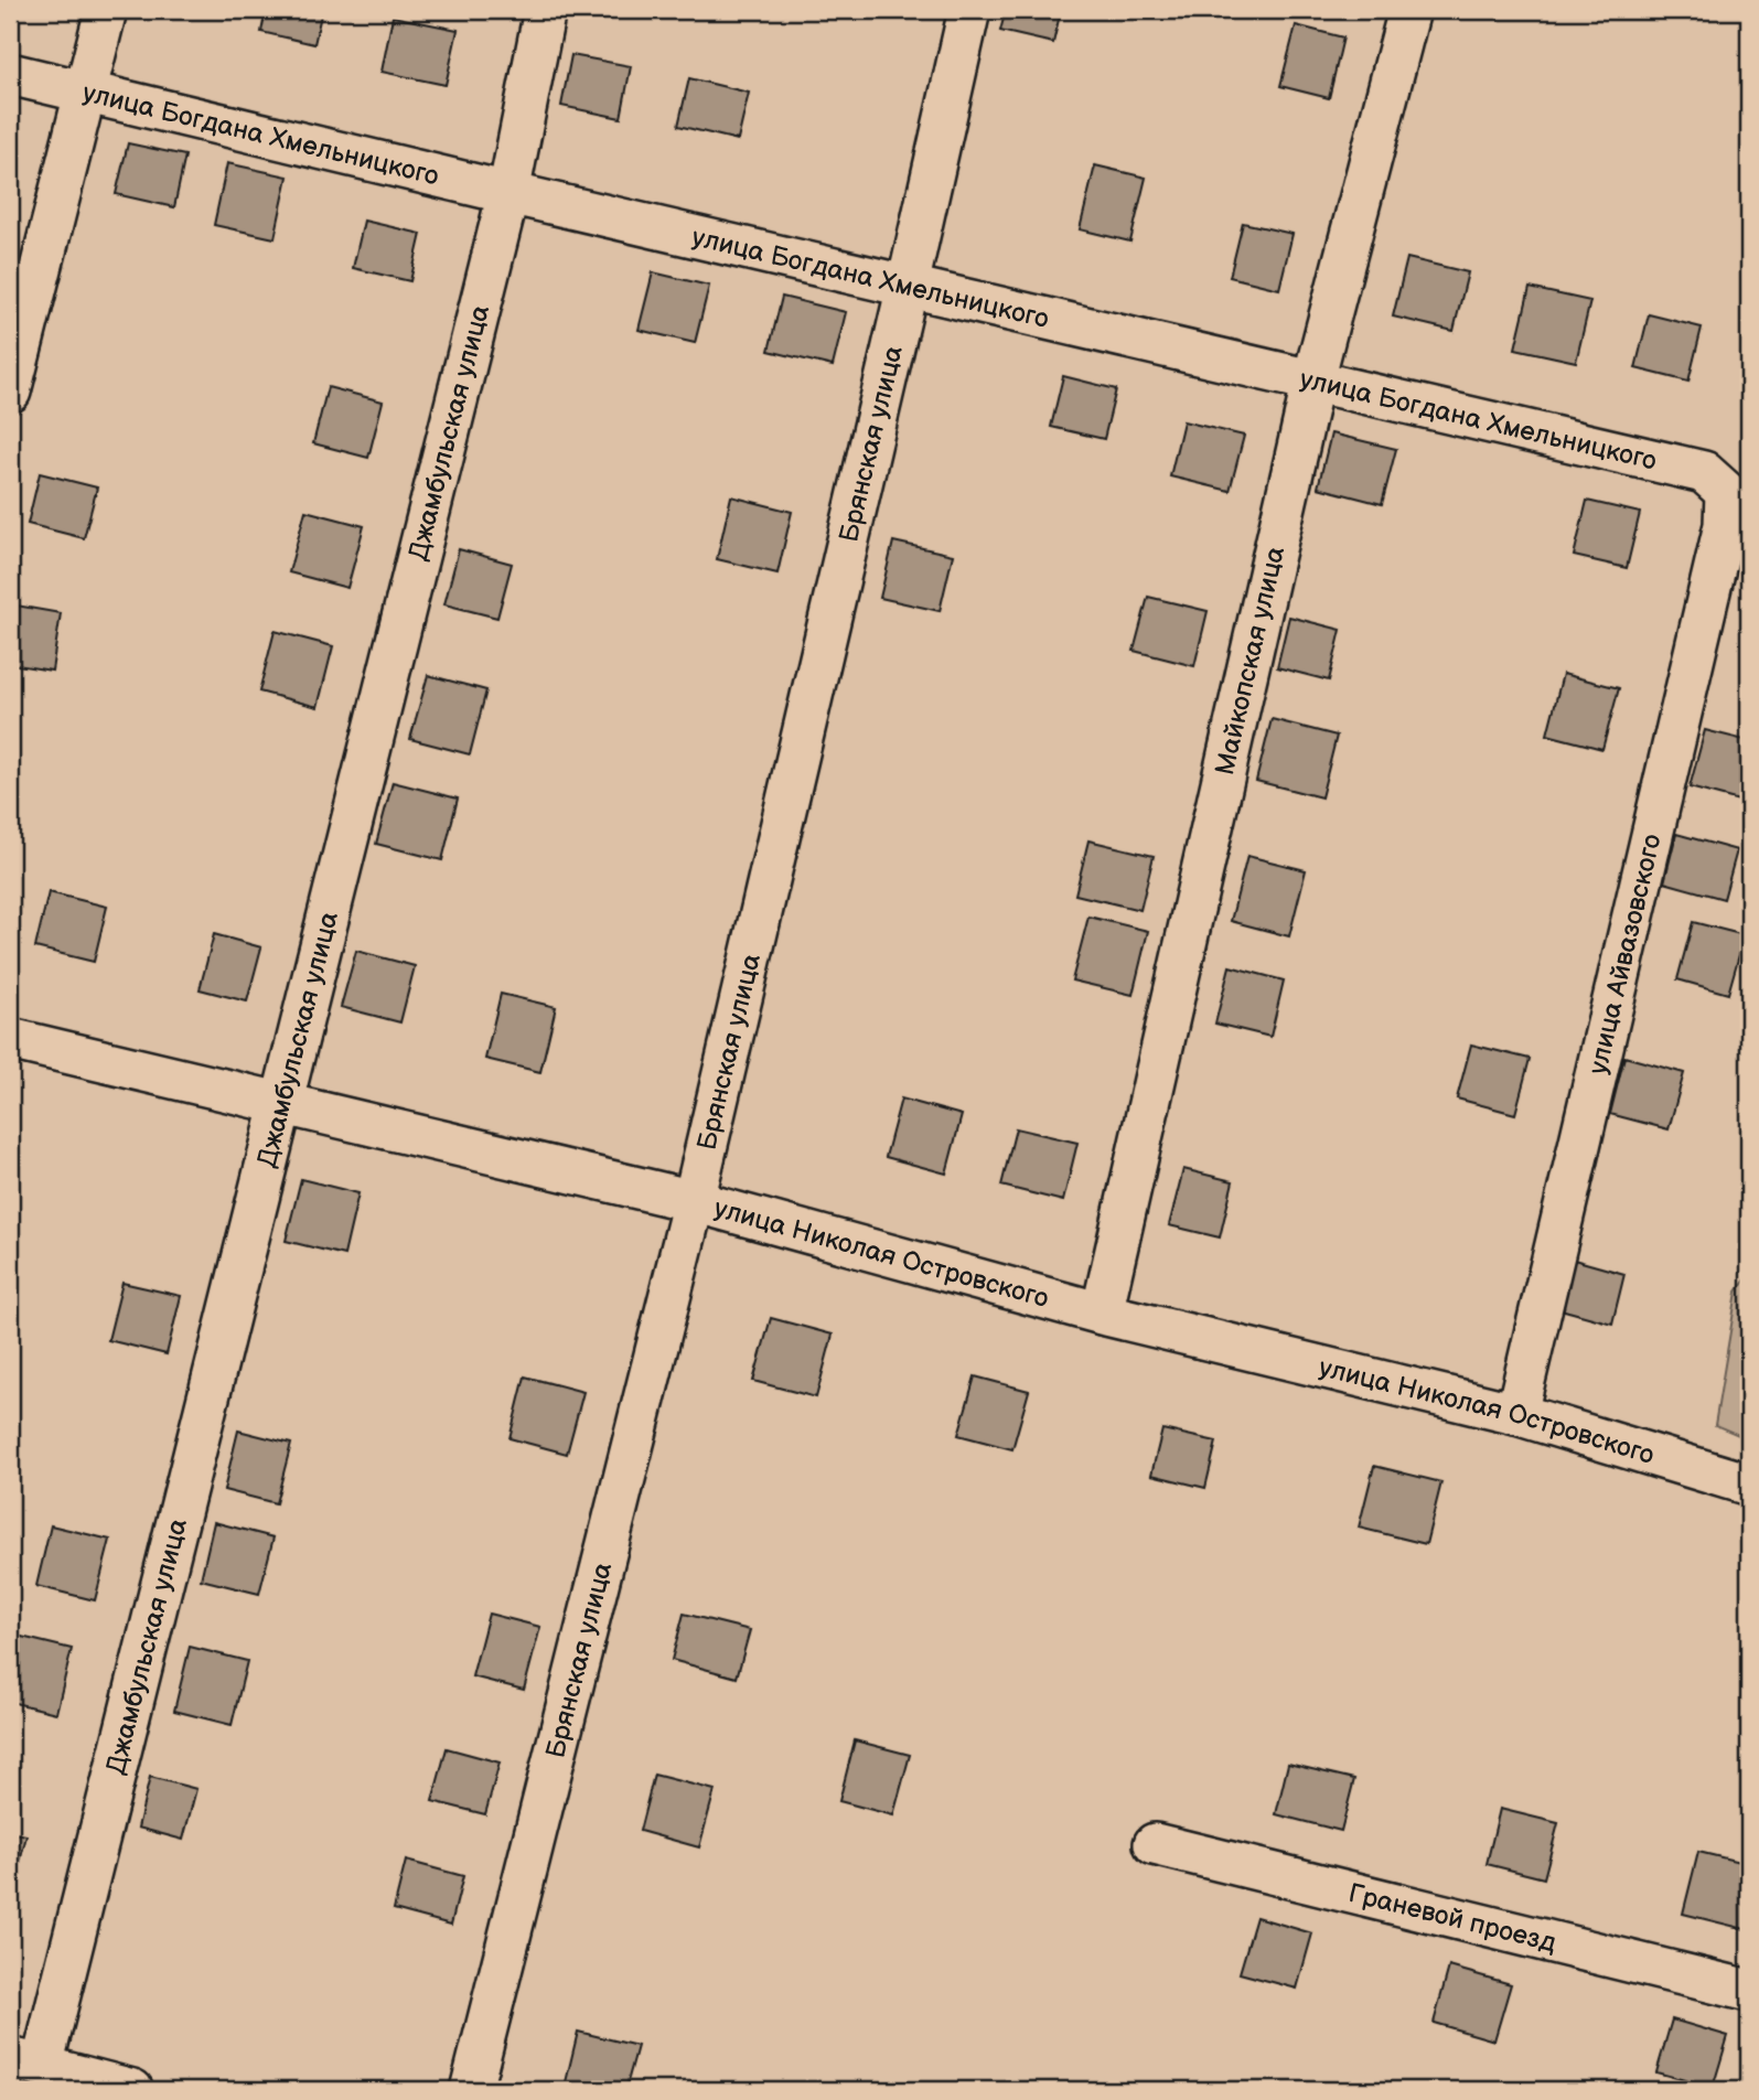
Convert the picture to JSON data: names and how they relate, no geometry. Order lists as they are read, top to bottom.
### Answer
{
  "streets": {
    "street": [
      "улица Богдана Хмельницкого",
      "Джамбульская улица",
      "Брянская улица",
      "Майкопская улица",
      "улица Айвазовского",
      "улица Николая Островского",
      "Граневой проезд"
    ]
  },
  "crossings": [
    ["улица Богдана Хмельницкого", "Джамбульская улица"],
    ["улица Богдана Хмельницкого", "Брянская улица"],
    ["улица Богдана Хмельницкого", "Майкопская улица"],
    ["улица Богдана Хмельницкого", "улица Айвазовского"],
    ["Джамбульская улица", "улица Николая Островского"],
    ["Брянская улица", "улица Николая Островского"],
    ["Майкопская улица", "улица Николая Островского"],
    ["улица Айвазовского", "улица Николая Островского"]
  ]
}
